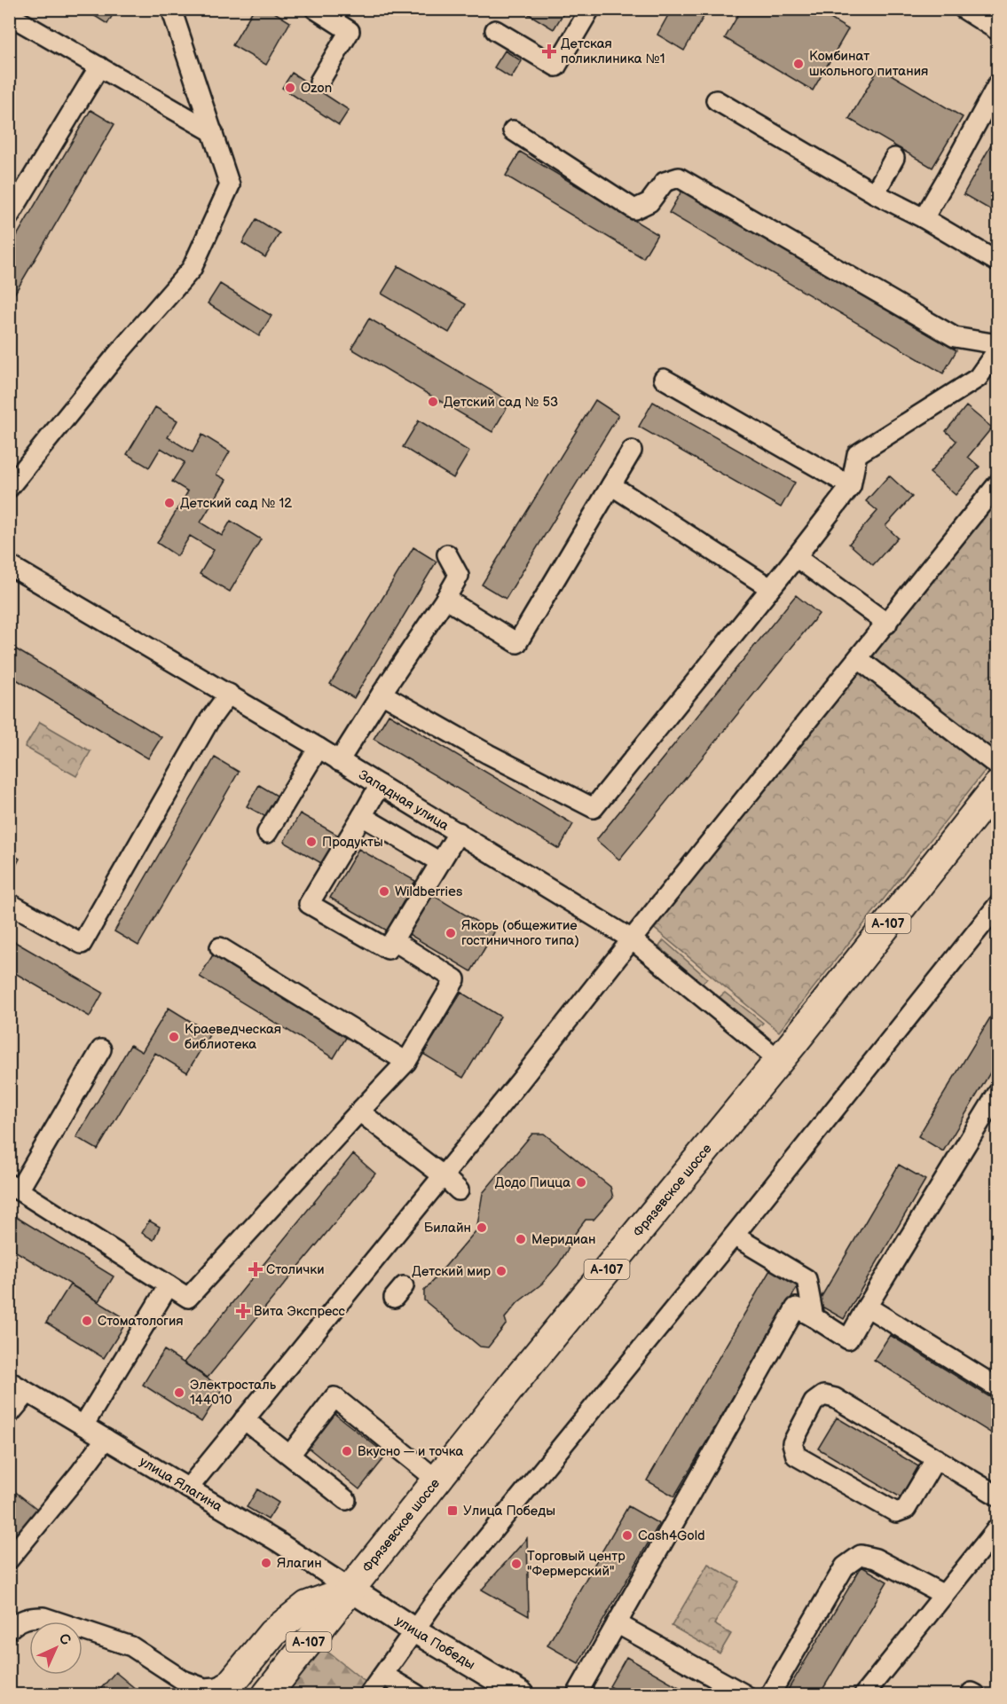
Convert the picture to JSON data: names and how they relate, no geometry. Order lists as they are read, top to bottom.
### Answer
{
  "streets": {
    "highway": ["А-107", "Фрязевское шоссе"],
    "main road": ["улица Победы"],
    "street": ["Западная улица", "улица Ялагина"]
  },
  "crossings": [
    ["Западная улица", "Фрязевское шоссе"],
    ["Фрязевское шоссе", "улица Ялагина"],
    ["Фрязевское шоссе", "улица Победы"],
    ["улица Ялагина", "улица Победы"]
  ],
  "places": {
    "health": ["Детская поликлиника №1", "Столички", "Вита Экспресс"],
    "other": [
      "Комбинат школьного питания",
      "Ozon",
      "Детский сад № 53",
      "Детский сад № 12",
      "Продукты",
      "Wildberries",
      "Якорь (общежитие гостиничного типа)",
      "Краеведческая библиотека",
      "Додо Пицца",
      "Билайн",
      "Меридиан",
      "Детский мир",
      "Стоматология",
      "Электросталь 144010",
      "Вкусно — и точка",
      "Cash4Gold",
      "Ялагин",
      "Торговый центр \"Фермерский\""
    ],
    "transit": ["Улица Победы"]
  },
  "north": "top right"
}
